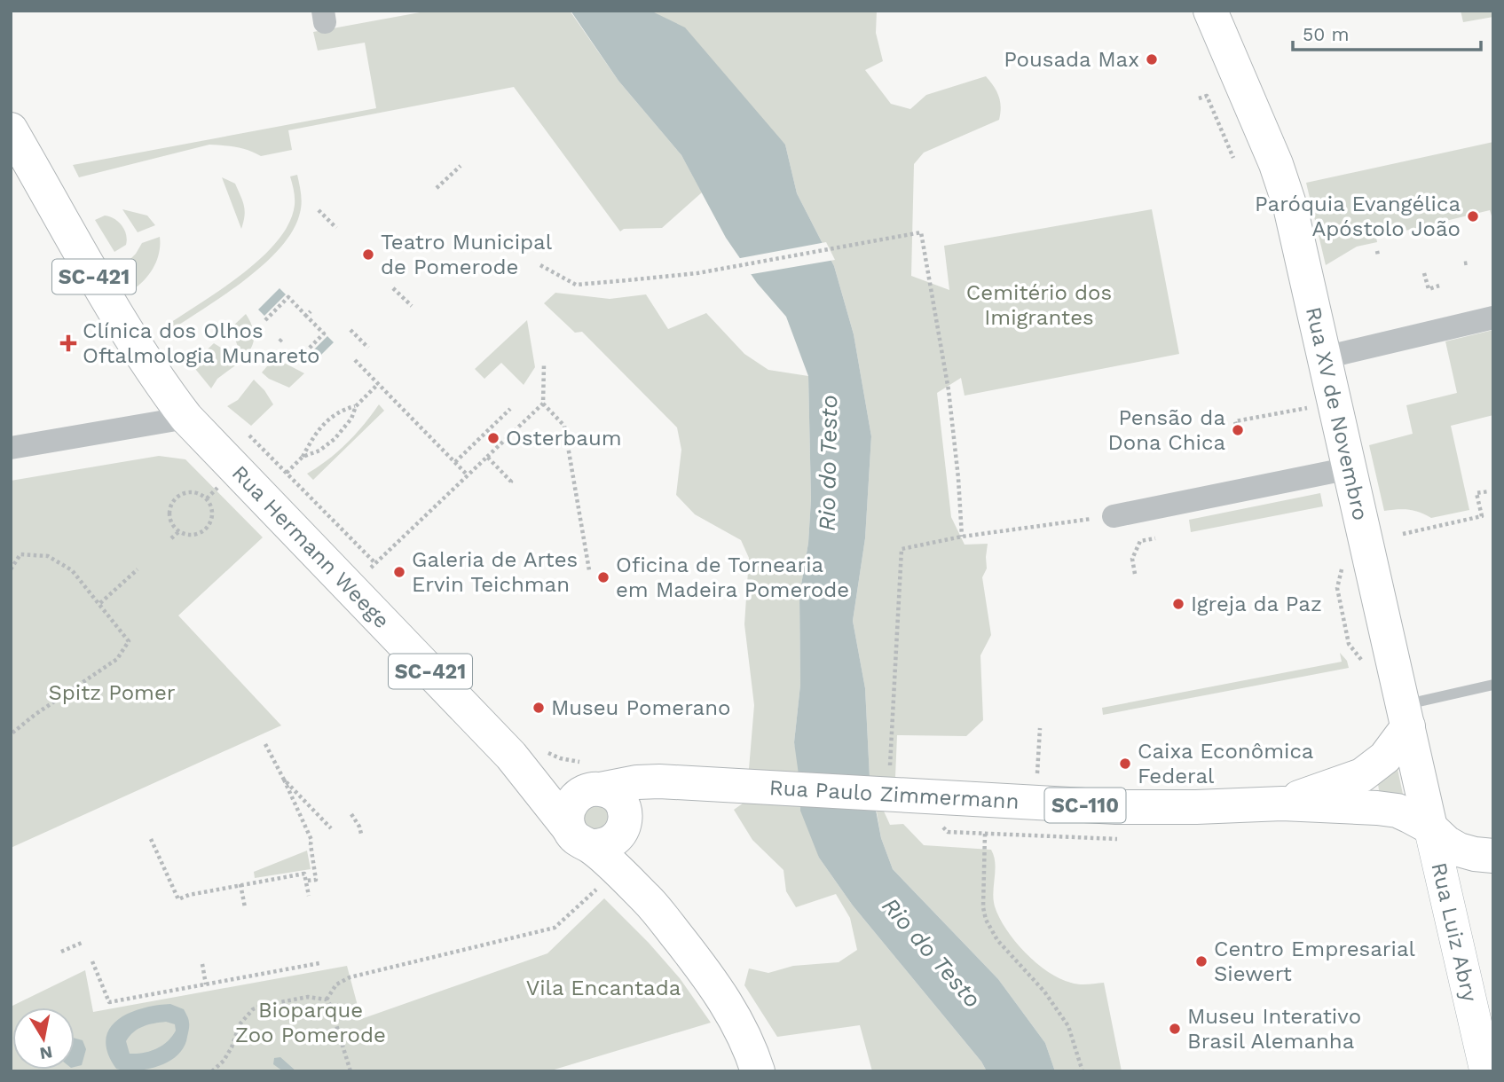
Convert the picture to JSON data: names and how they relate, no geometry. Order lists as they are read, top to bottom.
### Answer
{
  "streets": {
    "main road": [
      "SC-421",
      "Rua XV de Novembro",
      "Rua Hermann Weege",
      "Rua Paulo Zimmermann",
      "SC-110",
      "Rua Luiz Abry"
    ]
  },
  "crossings": [
    ["SC-421", "Rua Hermann Weege"],
    ["Rua XV de Novembro", "Rua Paulo Zimmermann"],
    ["Rua XV de Novembro", "Rua Luiz Abry"],
    ["Rua Hermann Weege", "Rua Paulo Zimmermann"],
    ["Rua Paulo Zimmermann", "Rua Luiz Abry"]
  ],
  "water": ["Rio do Testo"],
  "parks": [
    "Cemitério dos Imigrantes",
    "Spitz Pomer",
    "Vila Encantada",
    "Bioparque Zoo Pomerode"
  ],
  "places": {
    "other": [
      "Pousada Max",
      "Paróquia Evangélica Apóstolo João",
      "Teatro Municipal de Pomerode",
      "Pensão da Dona Chica",
      "Osterbaum",
      "Galeria de Artes Ervin Teichman",
      "Oficina de Tornearia em Madeira Pomerode",
      "Igreja da Paz",
      "Museu Pomerano",
      "Caixa Econômica Federal",
      "Centro Empresarial Siewert",
      "Museu Interativo Brasil Alemanha"
    ],
    "health": ["Clínica dos Olhos Oftalmologia Munareto"]
  },
  "scale_bar": "50 m",
  "north": "bottom"
}
